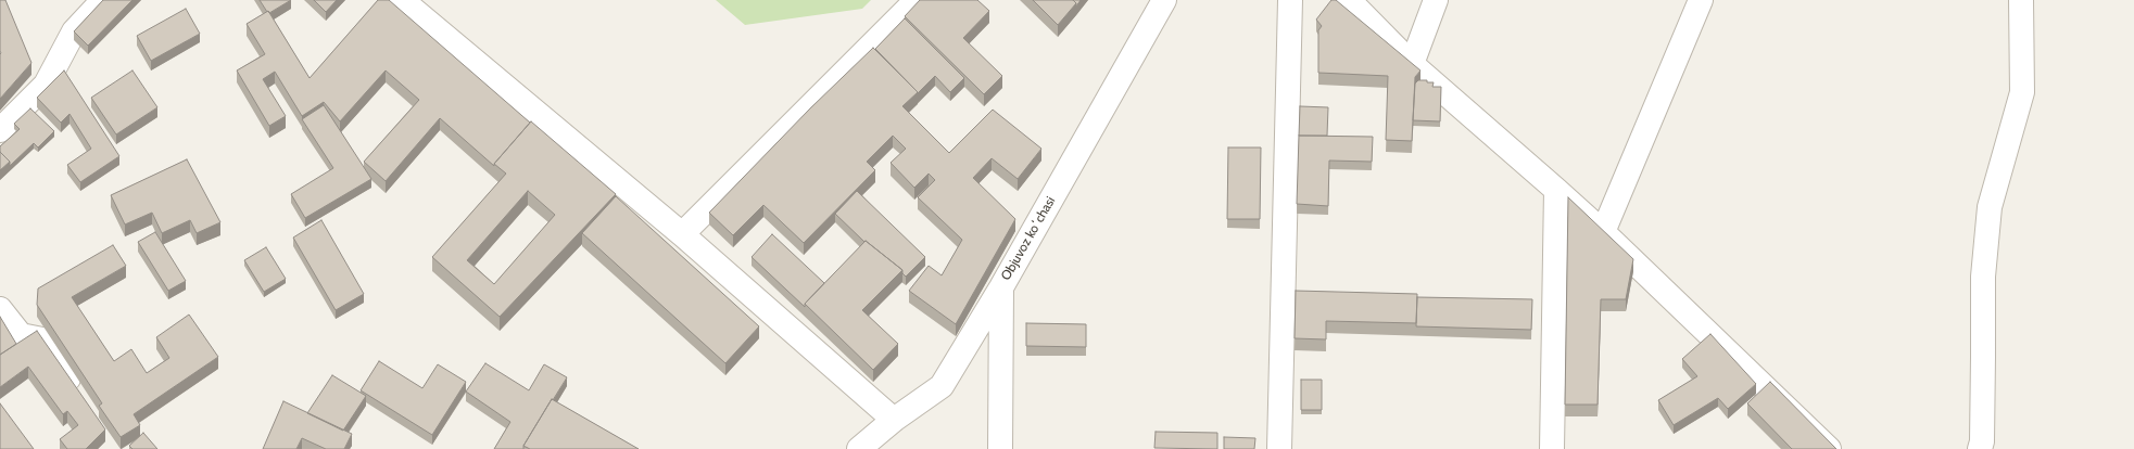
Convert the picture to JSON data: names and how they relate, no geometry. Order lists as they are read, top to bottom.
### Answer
{
  "streets": {
    "street": ["Objuvoz koʻchasi"]
  }
}
